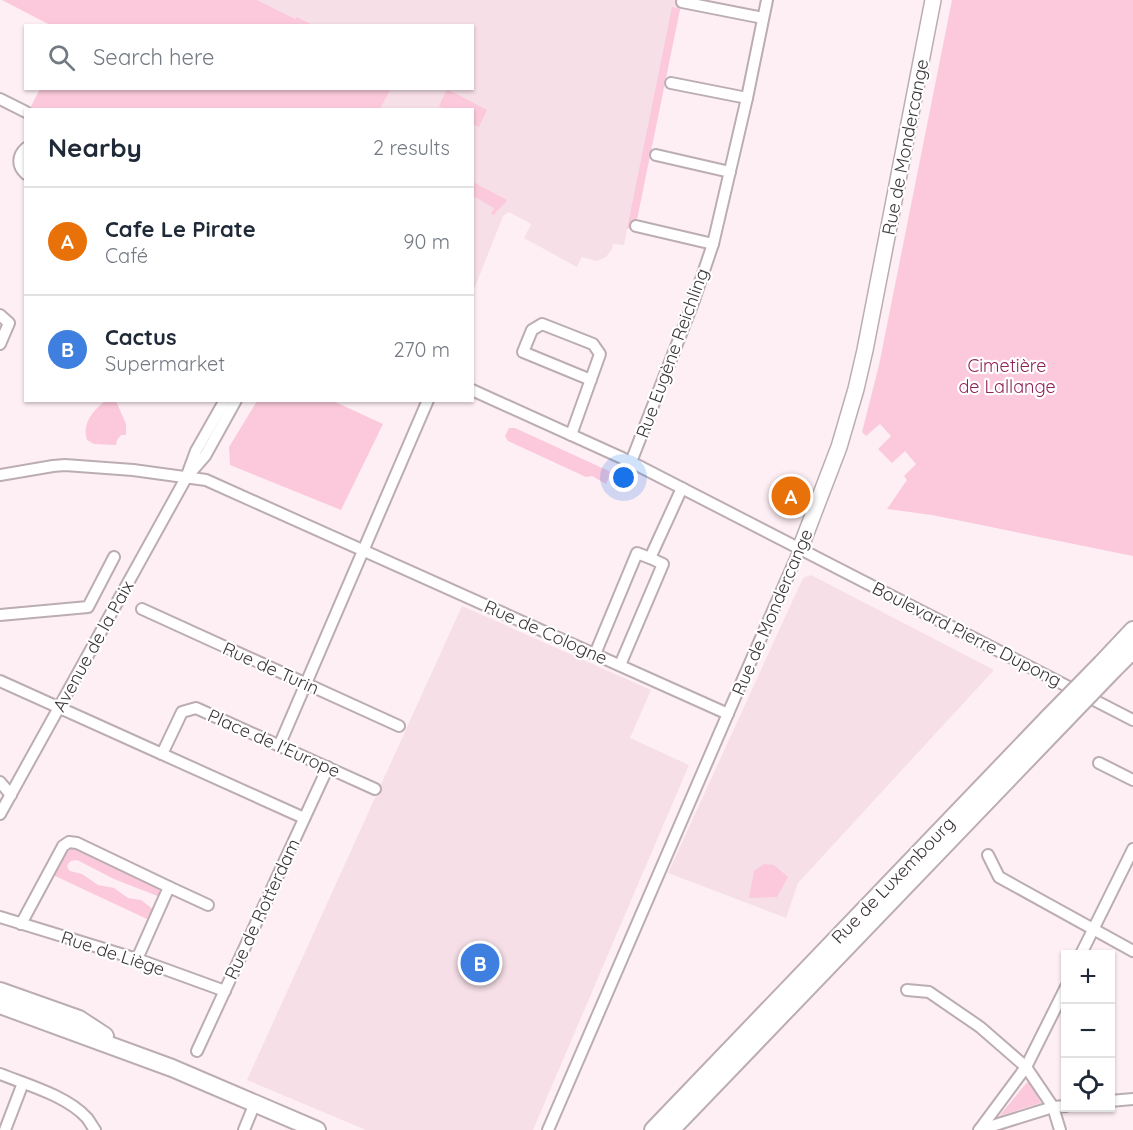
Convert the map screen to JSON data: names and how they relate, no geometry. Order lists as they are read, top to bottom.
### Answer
{
  "streets": {
    "main road": ["Rue de Mondercange", "Rue de Luxembourg"],
    "street": [
      "Rue Eugène Reichling",
      "Rue de Cologne",
      "Boulevard Pierre Dupong",
      "Avenue de la Paix",
      "Rue de Turin",
      "Place de l'Europe",
      "Rue de Rotterdam",
      "Rue de Liège"
    ]
  },
  "crossings": [
    ["Rue de Mondercange", "Rue de Cologne"],
    ["Rue de Mondercange", "Boulevard Pierre Dupong"],
    ["Rue Eugène Reichling", "Boulevard Pierre Dupong"],
    ["Rue de Cologne", "Avenue de la Paix"],
    ["Place de l'Europe", "Rue de Rotterdam"],
    ["Rue de Rotterdam", "Rue de Liège"]
  ],
  "parks": ["Cimetière de Lallange"],
  "page": {
    "search": "Search here",
    "heading": ["Nearby", "2 results"],
    "list": [
      {
        "mark": "A",
        "name": "Cafe Le Pirate",
        "note": "Café",
        "value": "90 m"
      },
      {
        "mark": "B",
        "name": "Cactus",
        "note": "Supermarket",
        "value": "270 m"
      }
    ],
    "pins": ["A", "B"],
    "map_buttons": ["+", "−"]
  }
}
